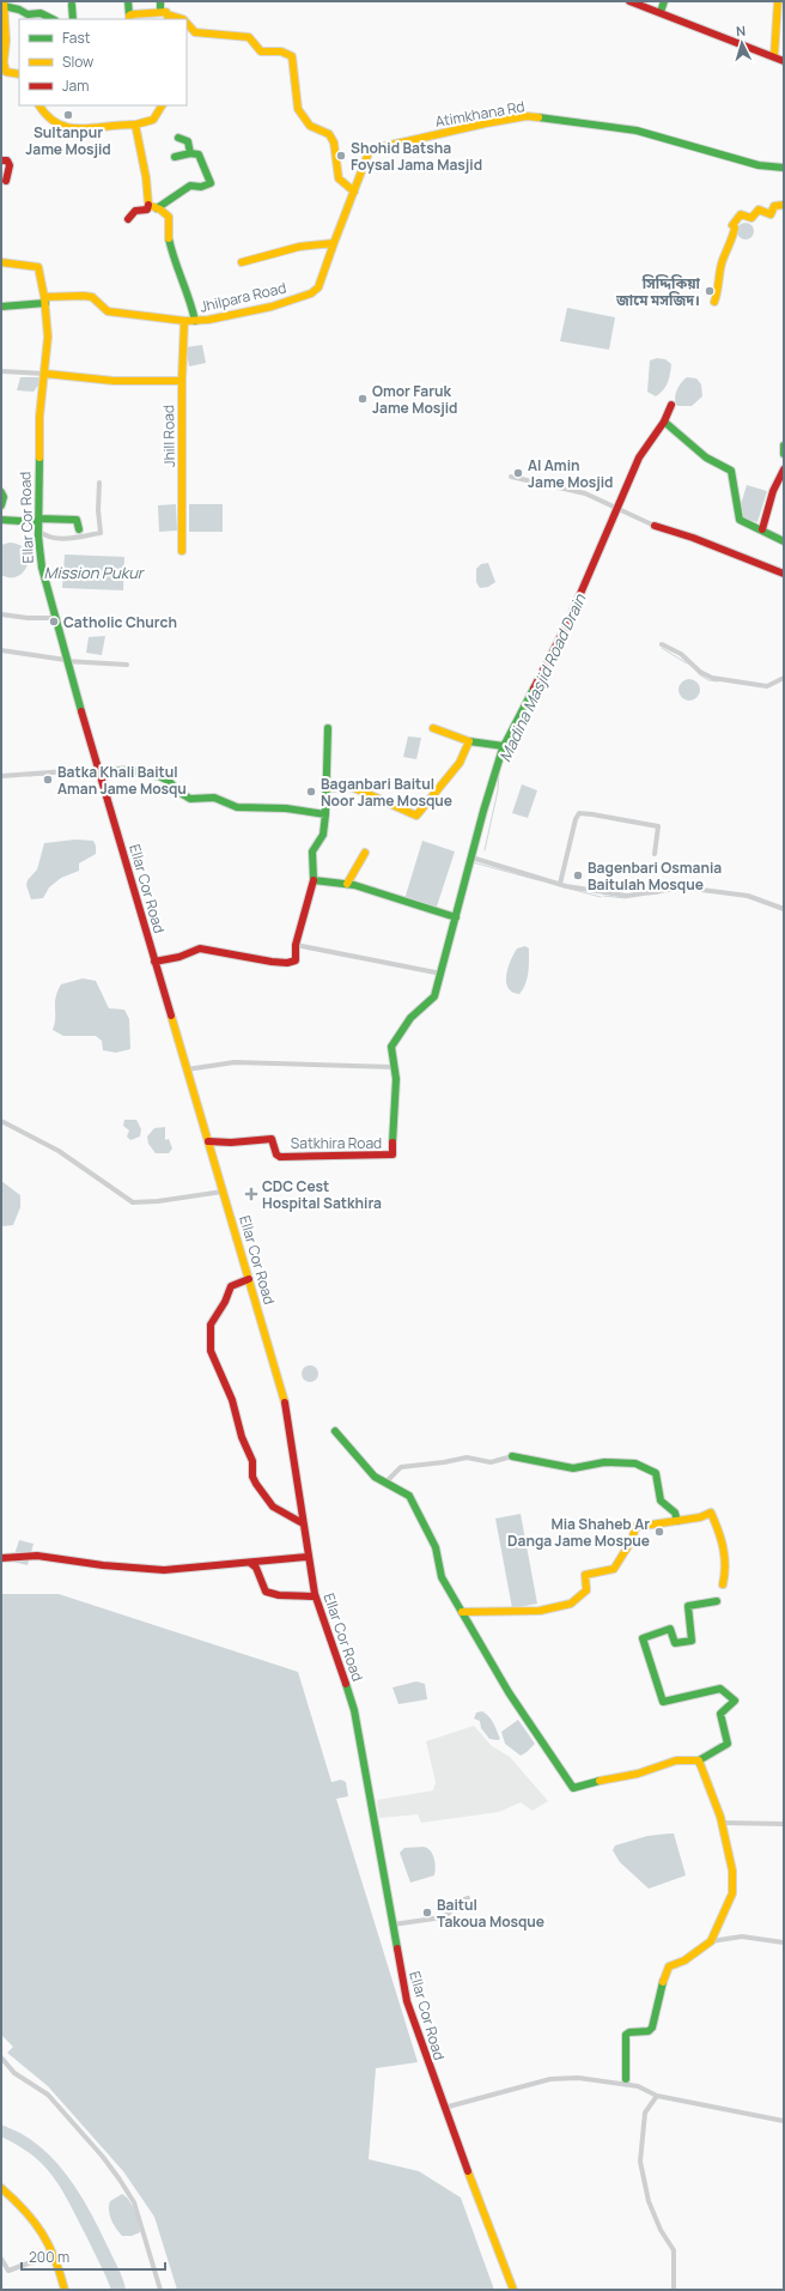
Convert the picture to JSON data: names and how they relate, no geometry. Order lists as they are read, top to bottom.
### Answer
{
  "streets": {
    "street": [
      "Atimkhana Rd",
      "Jhilpara Road",
      "Jhill Road",
      "Ellar Cor Road",
      "Satkhira Road"
    ]
  },
  "crossings": [
    ["Atimkhana Rd", "Jhilpara Road"],
    ["Jhilpara Road", "Jhill Road"],
    ["Jhilpara Road", "Ellar Cor Road"],
    ["Ellar Cor Road", "Satkhira Road"]
  ],
  "water": ["Mission Pukur", "Madina Masjid Road Drain"],
  "places": {
    "other": [
      "Sultanpur Jame Mosjid",
      "Shohid Batsha Foysal Jama Masjid",
      "সিদ্দিকিয়া জামে মসজিদ।",
      "Omor Faruk Jame Mosjid",
      "Al Amin Jame Mosjid",
      "Catholic Church",
      "Batka Khali Baitul Aman Jame Mosqu",
      "Baganbari Baitul Noor Jame Mosque",
      "Bagenbari Osmania Baitulah Mosque",
      "Mia Shaheb Ar Danga Jame Mospue",
      "Baitul Takoua Mosque"
    ],
    "health": ["CDC Cest Hospital Satkhira"]
  },
  "legend": ["Fast", "Slow", "Jam"],
  "scale_bar": "200 m",
  "north": "top"
}
